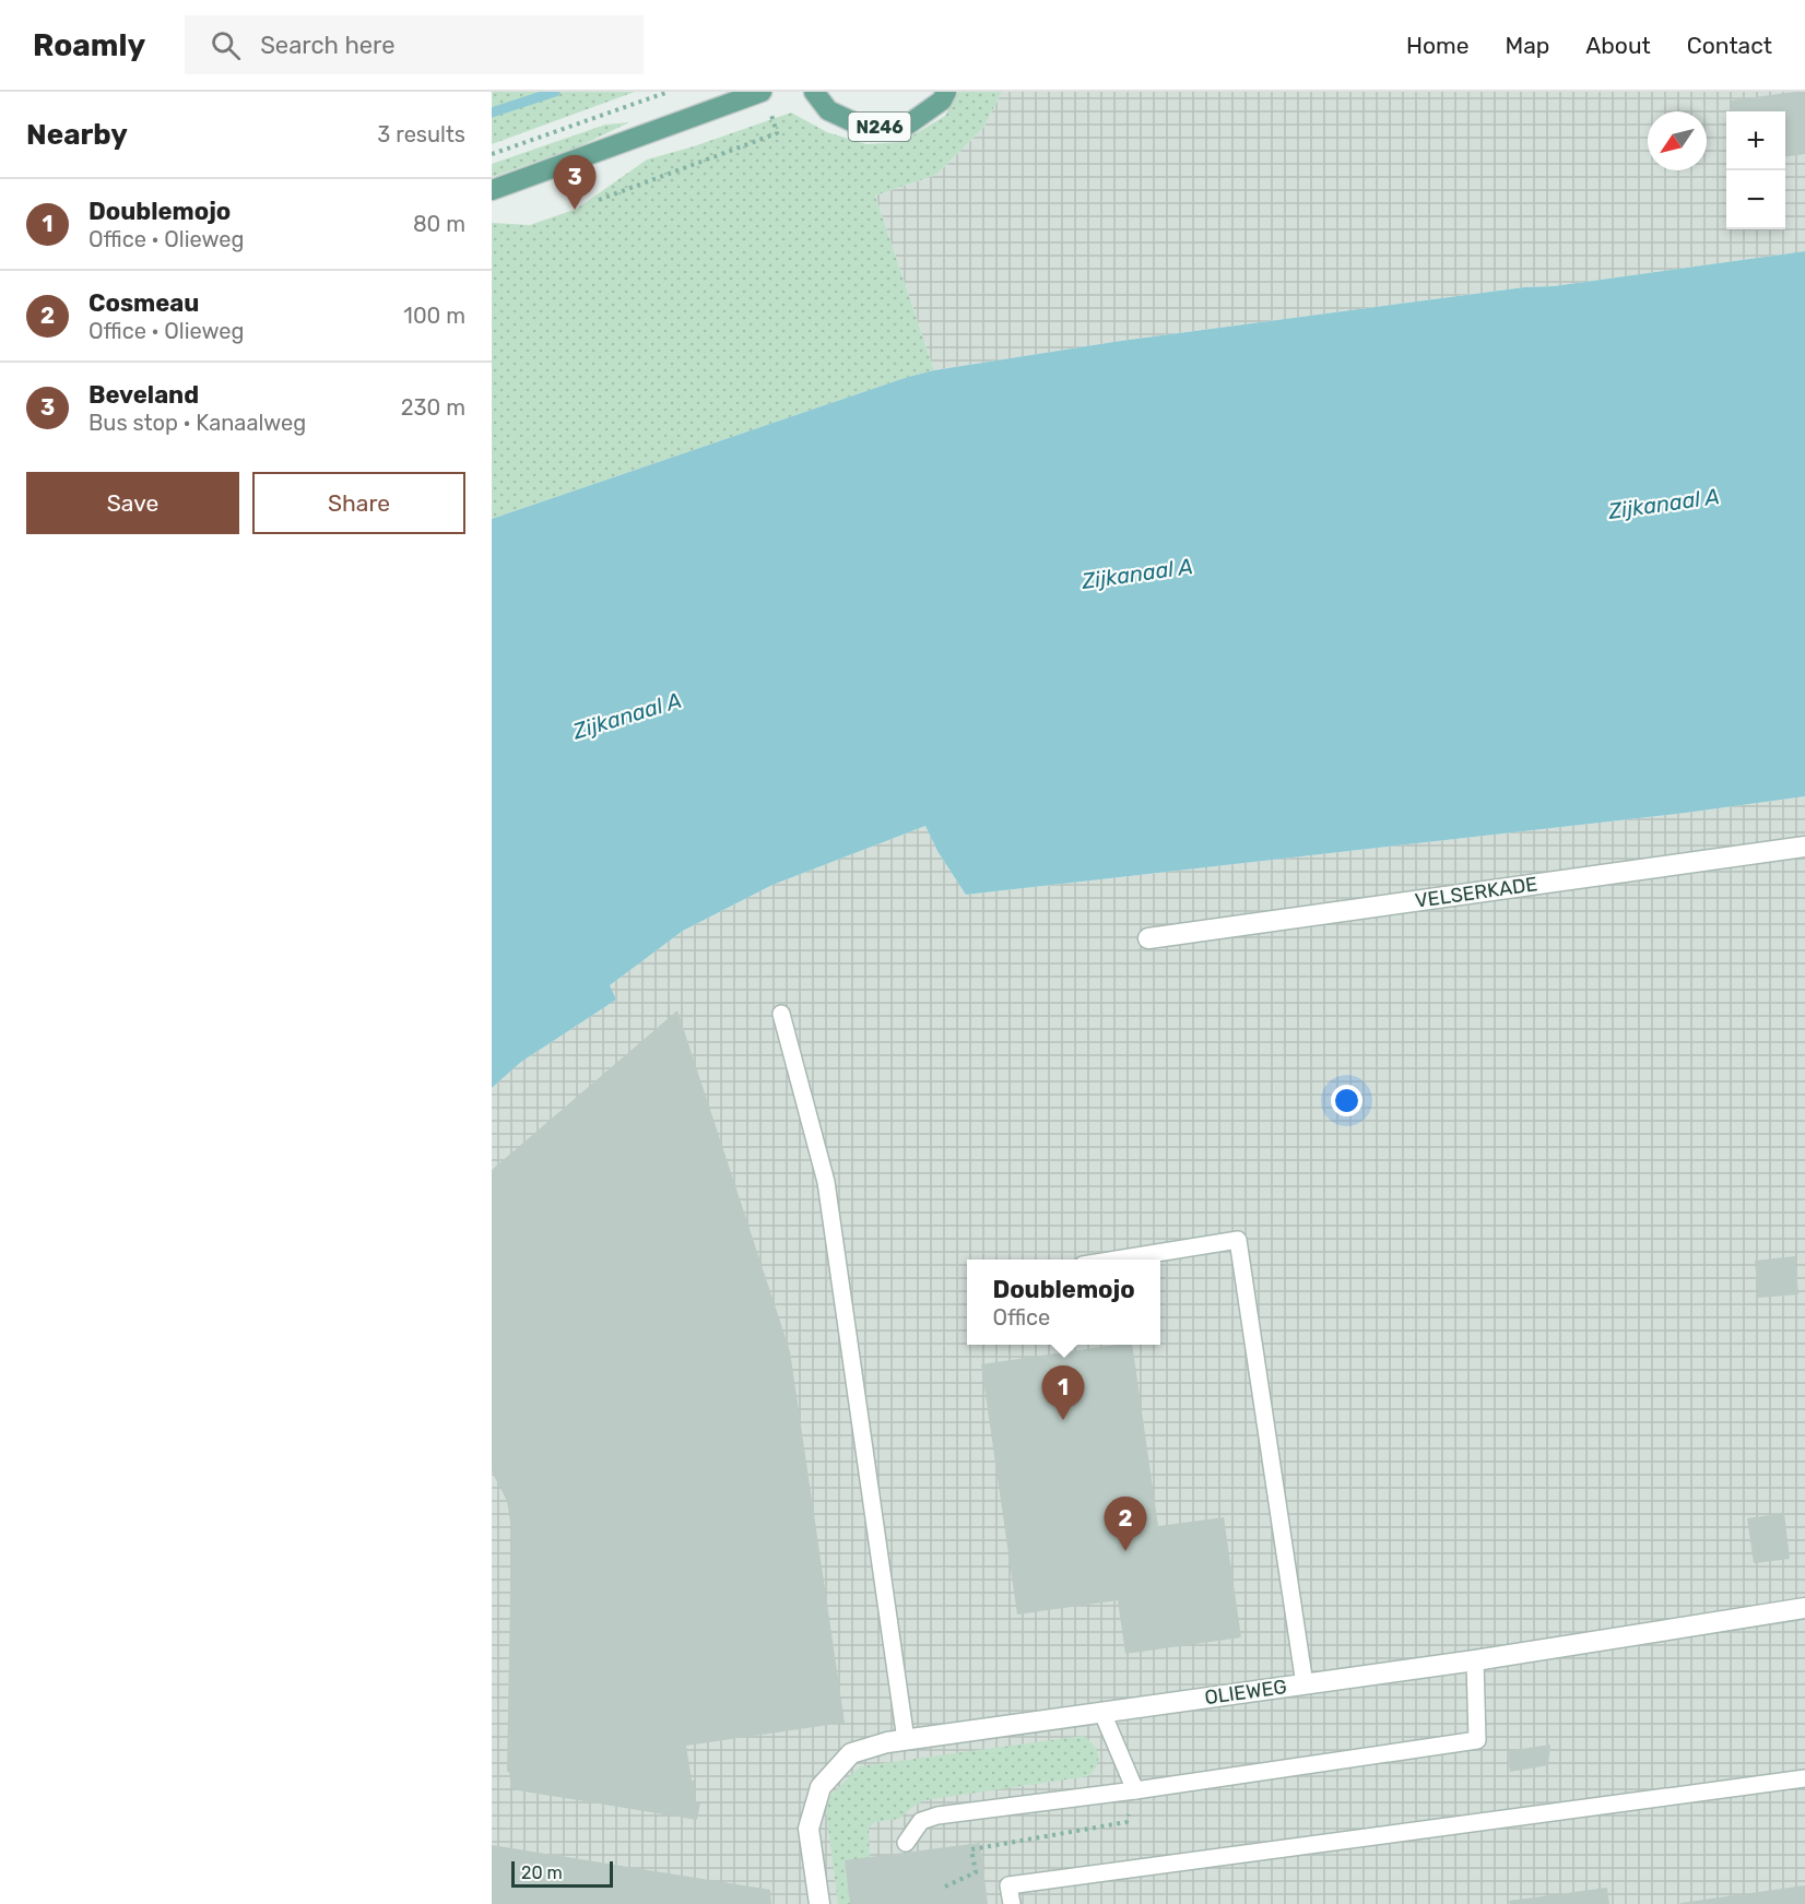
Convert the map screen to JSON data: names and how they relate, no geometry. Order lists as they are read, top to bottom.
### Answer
{
  "streets": {
    "main road": ["N246"],
    "street": ["VELSERKADE", "OLIEWEG"]
  },
  "water": ["Zijkanaal A"],
  "scale_bar": "20 m",
  "north": "bottom left",
  "page": {
    "header": "Roamly",
    "search": "Search here",
    "nav": [
      "Home",
      "Map",
      "About",
      "Contact"
    ],
    "heading": ["Nearby", "3 results"],
    "map_buttons": ["+", "−"],
    "pins": ["3", "1", "2"],
    "list": [
      {
        "mark": "1",
        "name": "Doublemojo",
        "note": "Office · Olieweg",
        "value": "80 m"
      },
      {
        "mark": "2",
        "name": "Cosmeau",
        "note": "Office · Olieweg",
        "value": "100 m"
      },
      {
        "mark": "3",
        "name": "Beveland",
        "note": "Bus stop · Kanaalweg",
        "value": "230 m"
      }
    ],
    "buttons": ["Save", "Share"],
    "popup": ["Doublemojo", "Office"],
    "scale": "20 m"
  }
}
